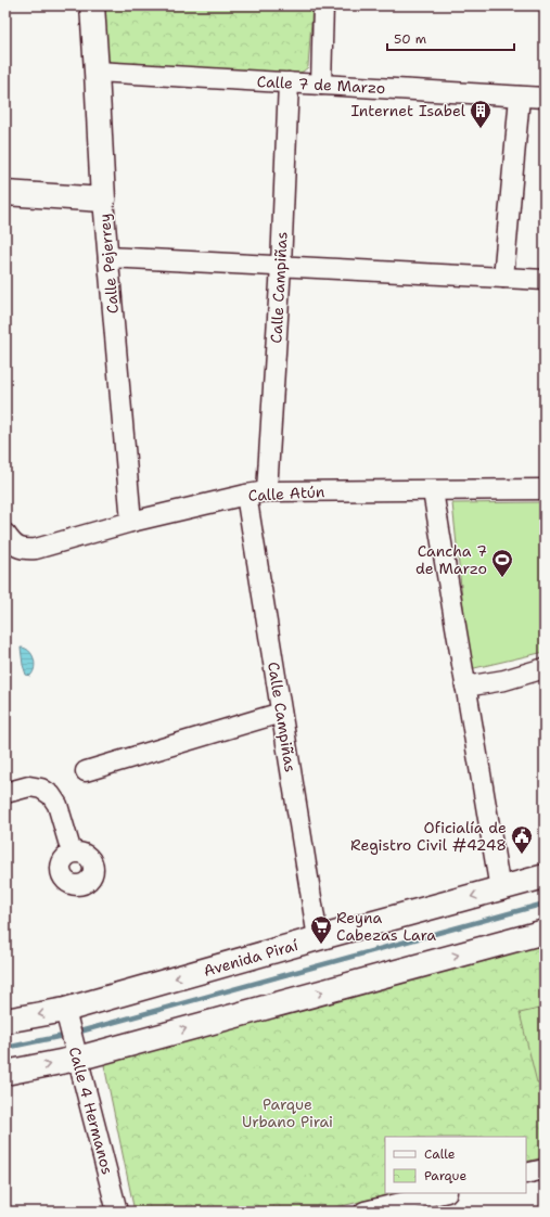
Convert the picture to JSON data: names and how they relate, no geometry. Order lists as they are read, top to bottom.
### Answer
{
  "streets": {
    "main road": ["Calle Pejerrey", "Avenida Piraí"],
    "street": [
      "Calle 7 de Marzo",
      "Calle Campiñas",
      "Calle Atún",
      "Calle 4 Hermanos"
    ]
  },
  "crossings": [
    ["Calle 7 de Marzo", "Calle Pejerrey"],
    ["Calle 7 de Marzo", "Calle Campiñas"],
    ["Calle Pejerrey", "Calle Atún"],
    ["Calle Campiñas", "Calle Atún"],
    ["Calle Campiñas", "Avenida Piraí"],
    ["Avenida Piraí", "Calle 4 Hermanos"]
  ],
  "parks": ["Parque Urbano Pirai"],
  "places": {
    "building": ["Internet Isabel"],
    "sports": ["Cancha 7 de Marzo"],
    "public building": ["Oficialía de Registro Civil #4248"],
    "supermarket": ["Reyna Cabezas Lara"]
  },
  "legend": ["Calle", "Parque"],
  "scale_bar": "50 m"
}
